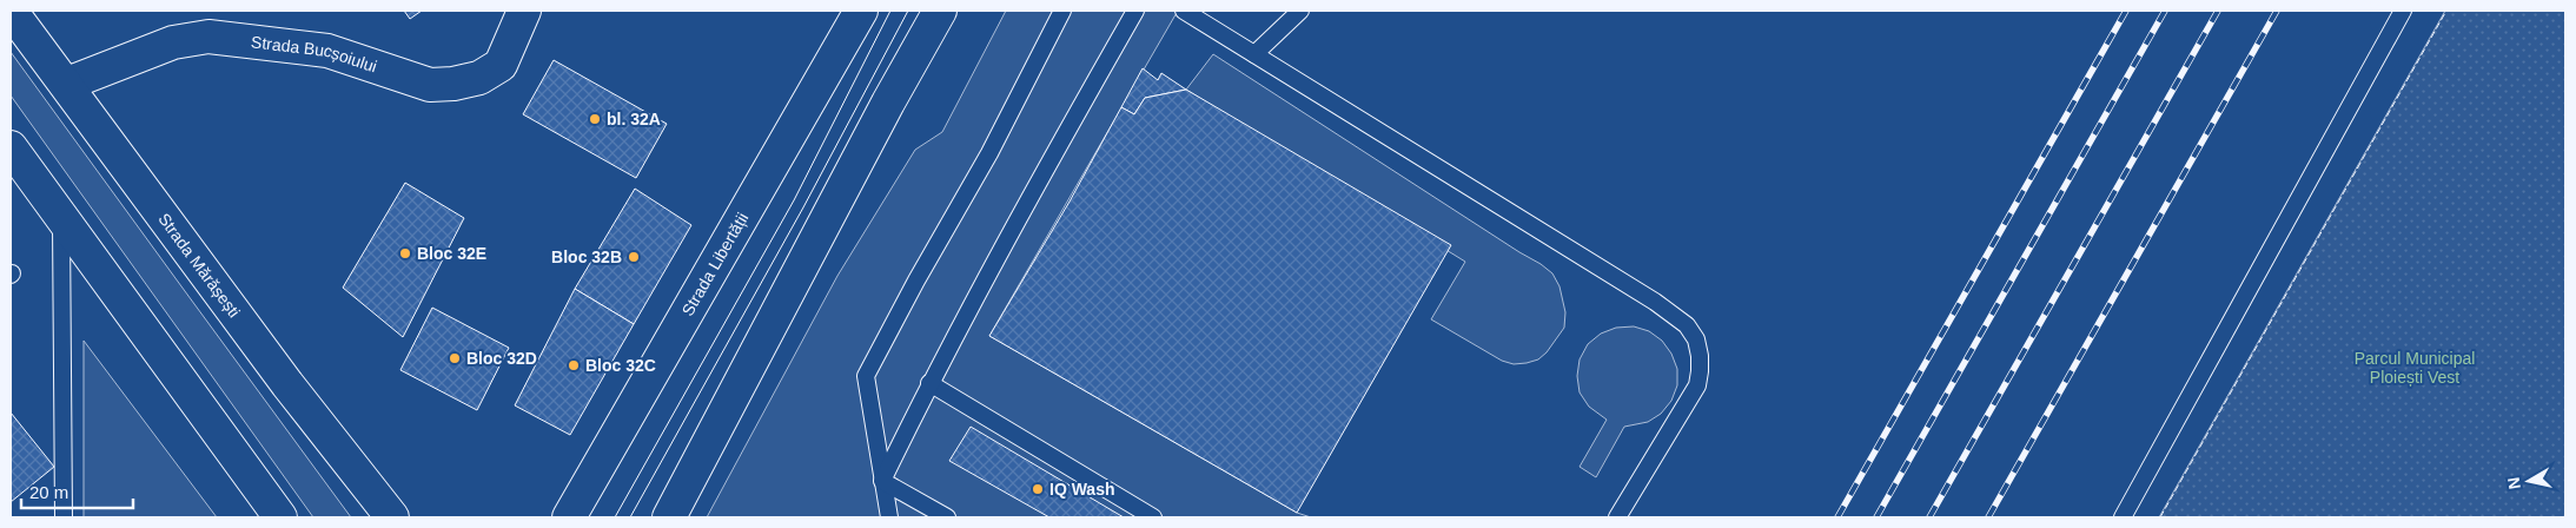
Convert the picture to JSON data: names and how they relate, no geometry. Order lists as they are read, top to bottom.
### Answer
{
  "streets": {
    "main road": ["Strada Bucșoiului", "Strada Libertății", "Strada Mărășești"]
  },
  "crossings": [
    ["Strada Bucșoiului", "Strada Mărășești"]
  ],
  "parks": ["Parcul Municipal Ploiești Vest"],
  "places": [
    "bl. 32A",
    "Bloc 32E",
    "Bloc 32B",
    "Bloc 32D",
    "Bloc 32C",
    "IQ Wash"
  ],
  "scale_bar": "20 m",
  "north": "left"
}
